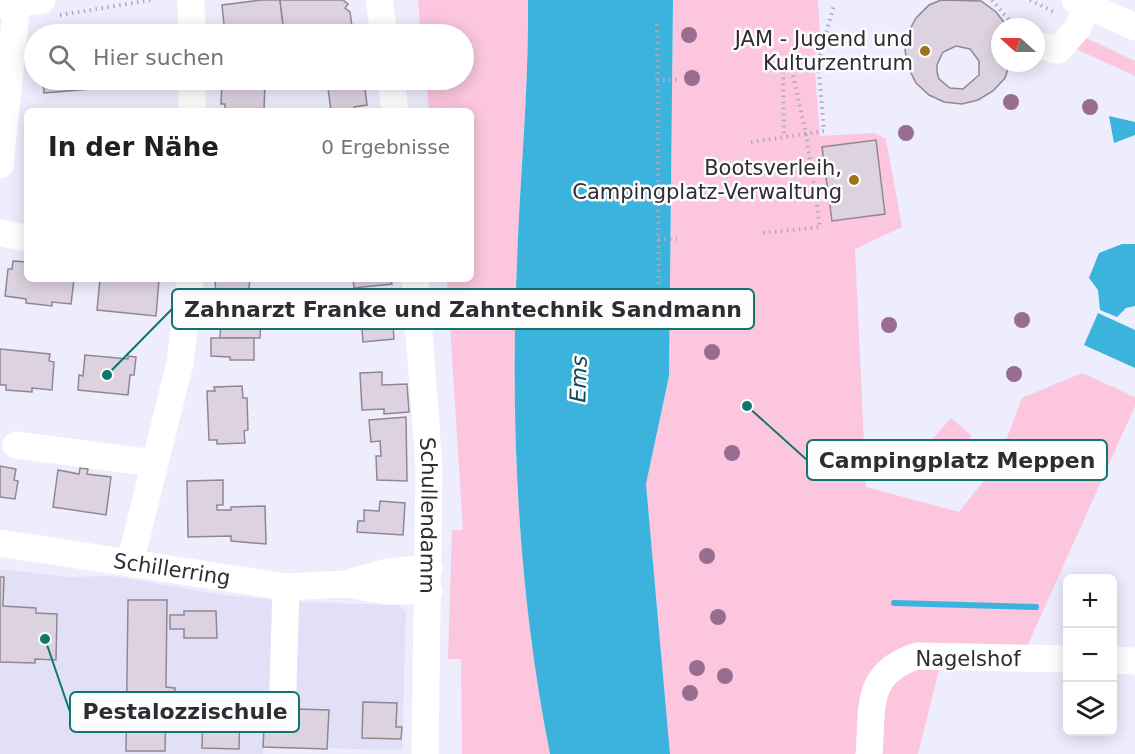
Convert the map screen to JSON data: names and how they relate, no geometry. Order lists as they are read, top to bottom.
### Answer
{
  "streets": {
    "street": ["Schullendamm", "Schillerring", "Nagelshof"]
  },
  "crossings": [
    ["Schullendamm", "Schillerring"]
  ],
  "water": ["Ems"],
  "places": [
    "JAM - Jugend und Kulturzentrum",
    "Bootsverleih, Campingplatz-Verwaltung",
    "Zahnarzt Franke und Zahntechnik Sandmann",
    "Campingplatz Meppen",
    "Pestalozzischule"
  ],
  "north": "left",
  "page": {
    "search": "Hier suchen",
    "heading": ["In der Nähe", "0 Ergebnisse"],
    "map_buttons": ["+", "−"]
  }
}
